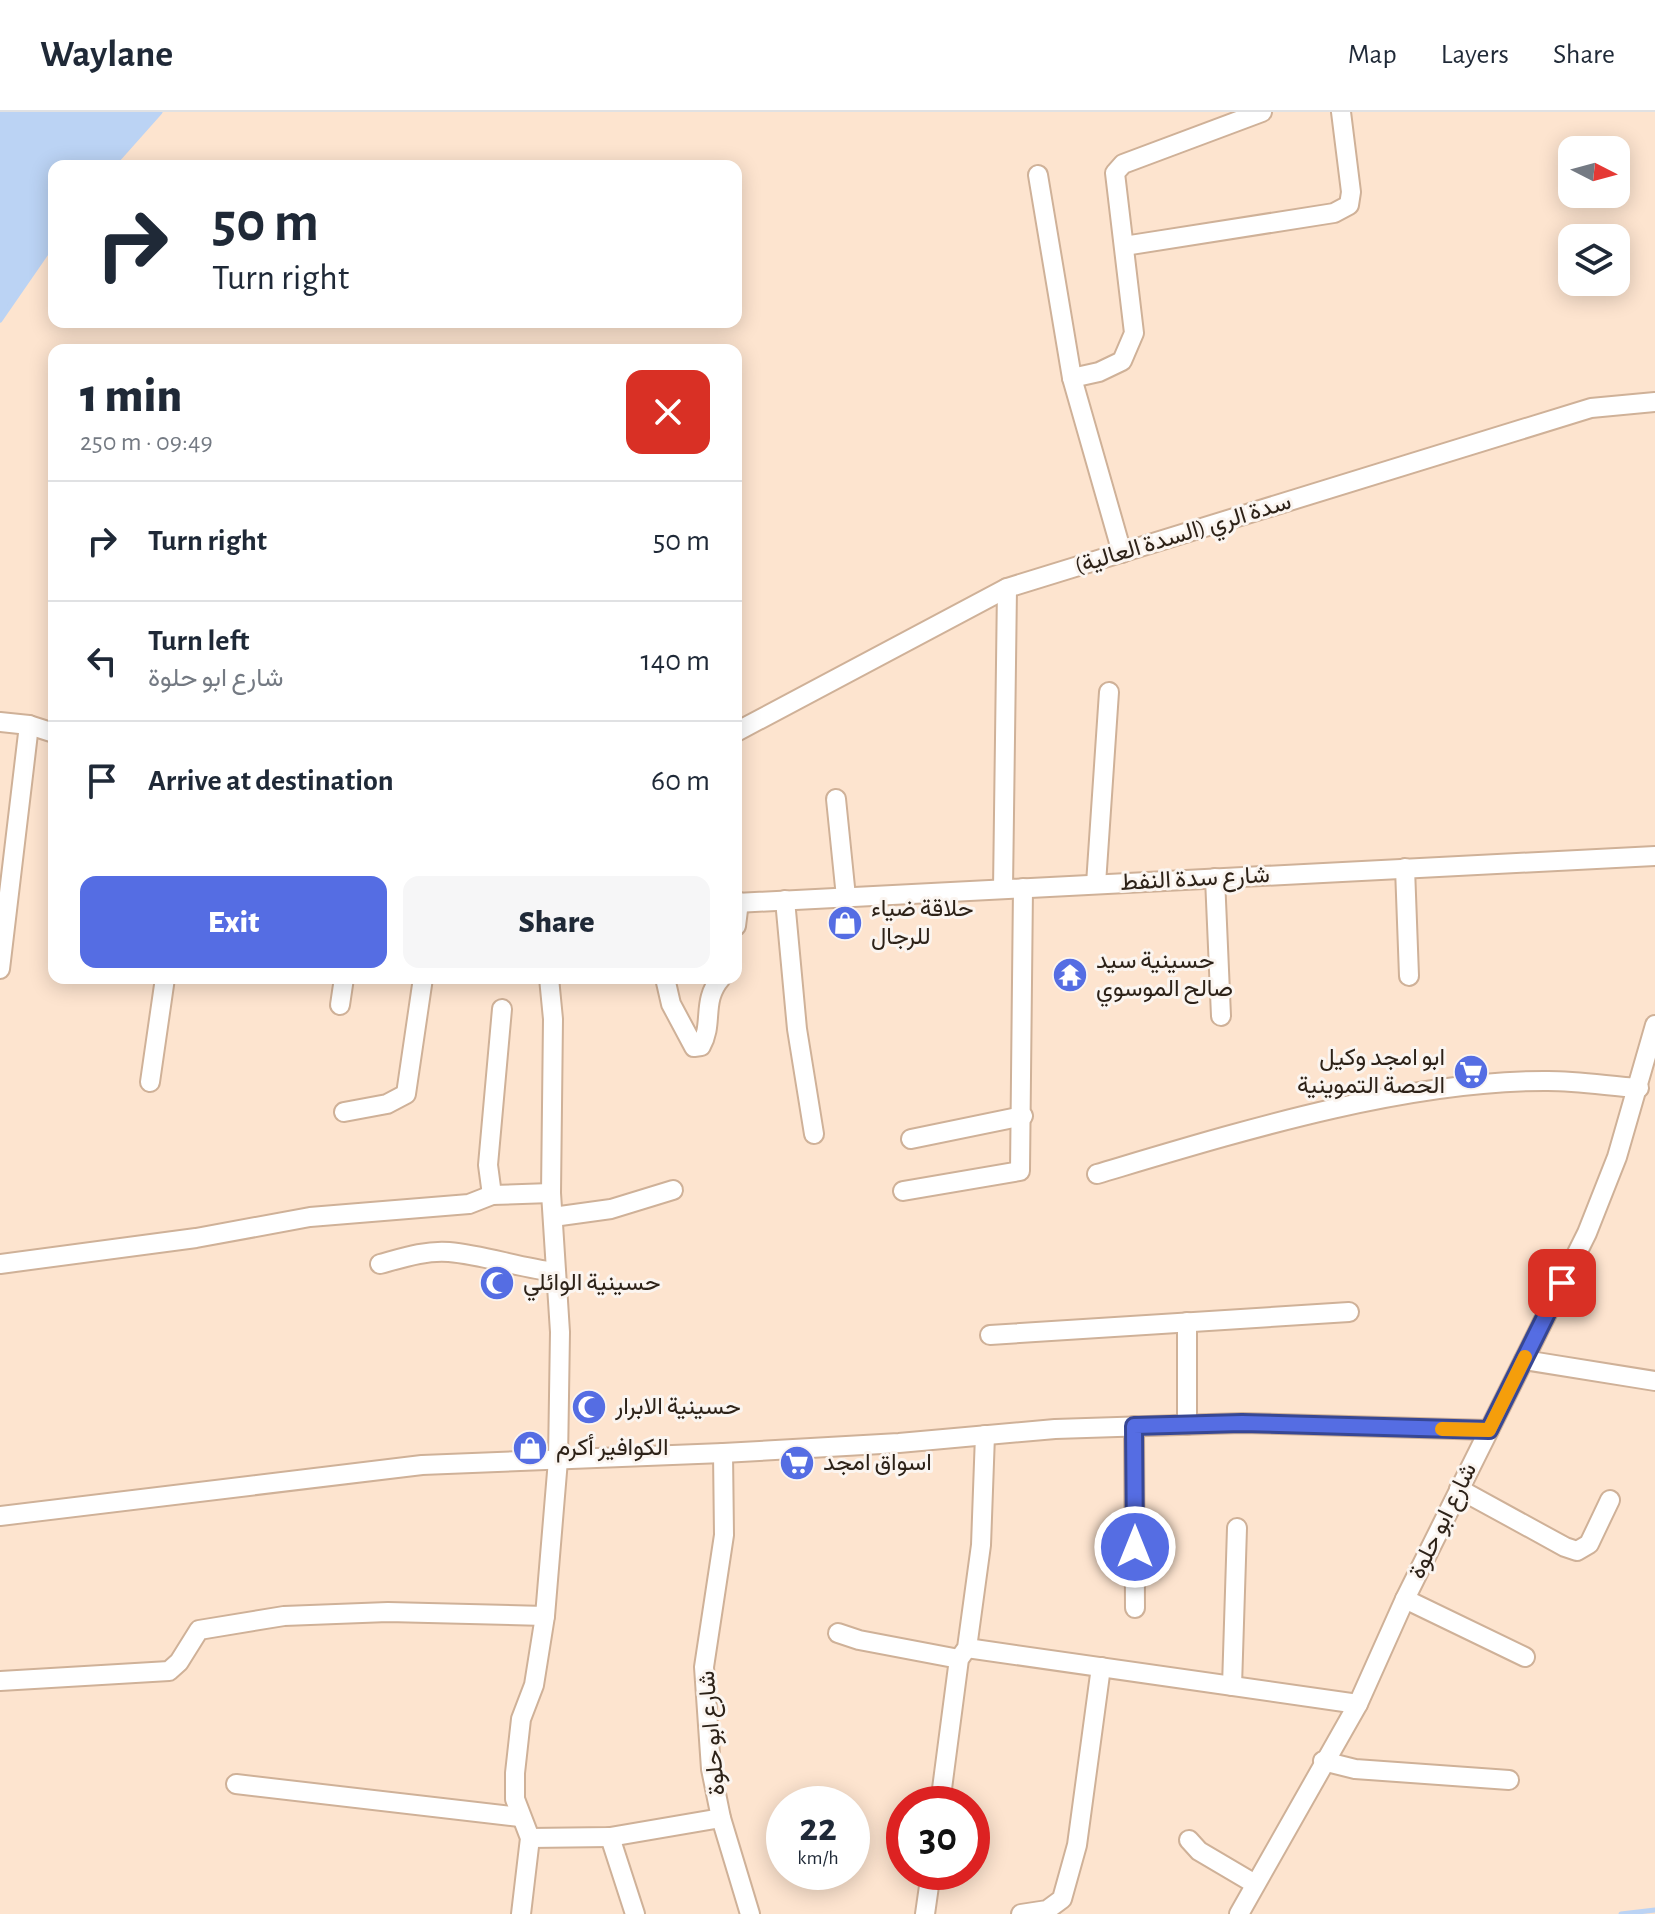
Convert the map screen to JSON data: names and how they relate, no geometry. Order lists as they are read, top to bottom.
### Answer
{
  "streets": {
    "street": ["سدة الري (السدة العالية)", "شارع سدة النفط", "شارع ابو حلوة"]
  },
  "places": {
    "shop": ["حلاقة ضياء للرجال", "الكوافير أكرم"],
    "temple": ["حسينية سيد صالح الموسوي"],
    "supermarket": ["ابو امجد وكيل الحصة التموينية", "اسواق امجد"],
    "mosque": ["حسينية الوائلي", "حسينية الابرار"]
  },
  "north": "right",
  "page": {
    "header": "Waylane",
    "nav": ["Map", "Layers", "Share"],
    "turn": ["50 m", "Turn right"],
    "heading": ["1 min", "250 m · 09:49"],
    "list": [
      {
        "name": "Turn right",
        "value": "50 m"
      },
      {
        "name": "Turn left",
        "note": "شارع ابو حلوة",
        "value": "140 m"
      },
      {
        "name": "Arrive at destination",
        "value": "60 m"
      }
    ],
    "buttons": ["Exit", "Share"],
    "speed": "22 km/h",
    "limit": "30"
  }
}
